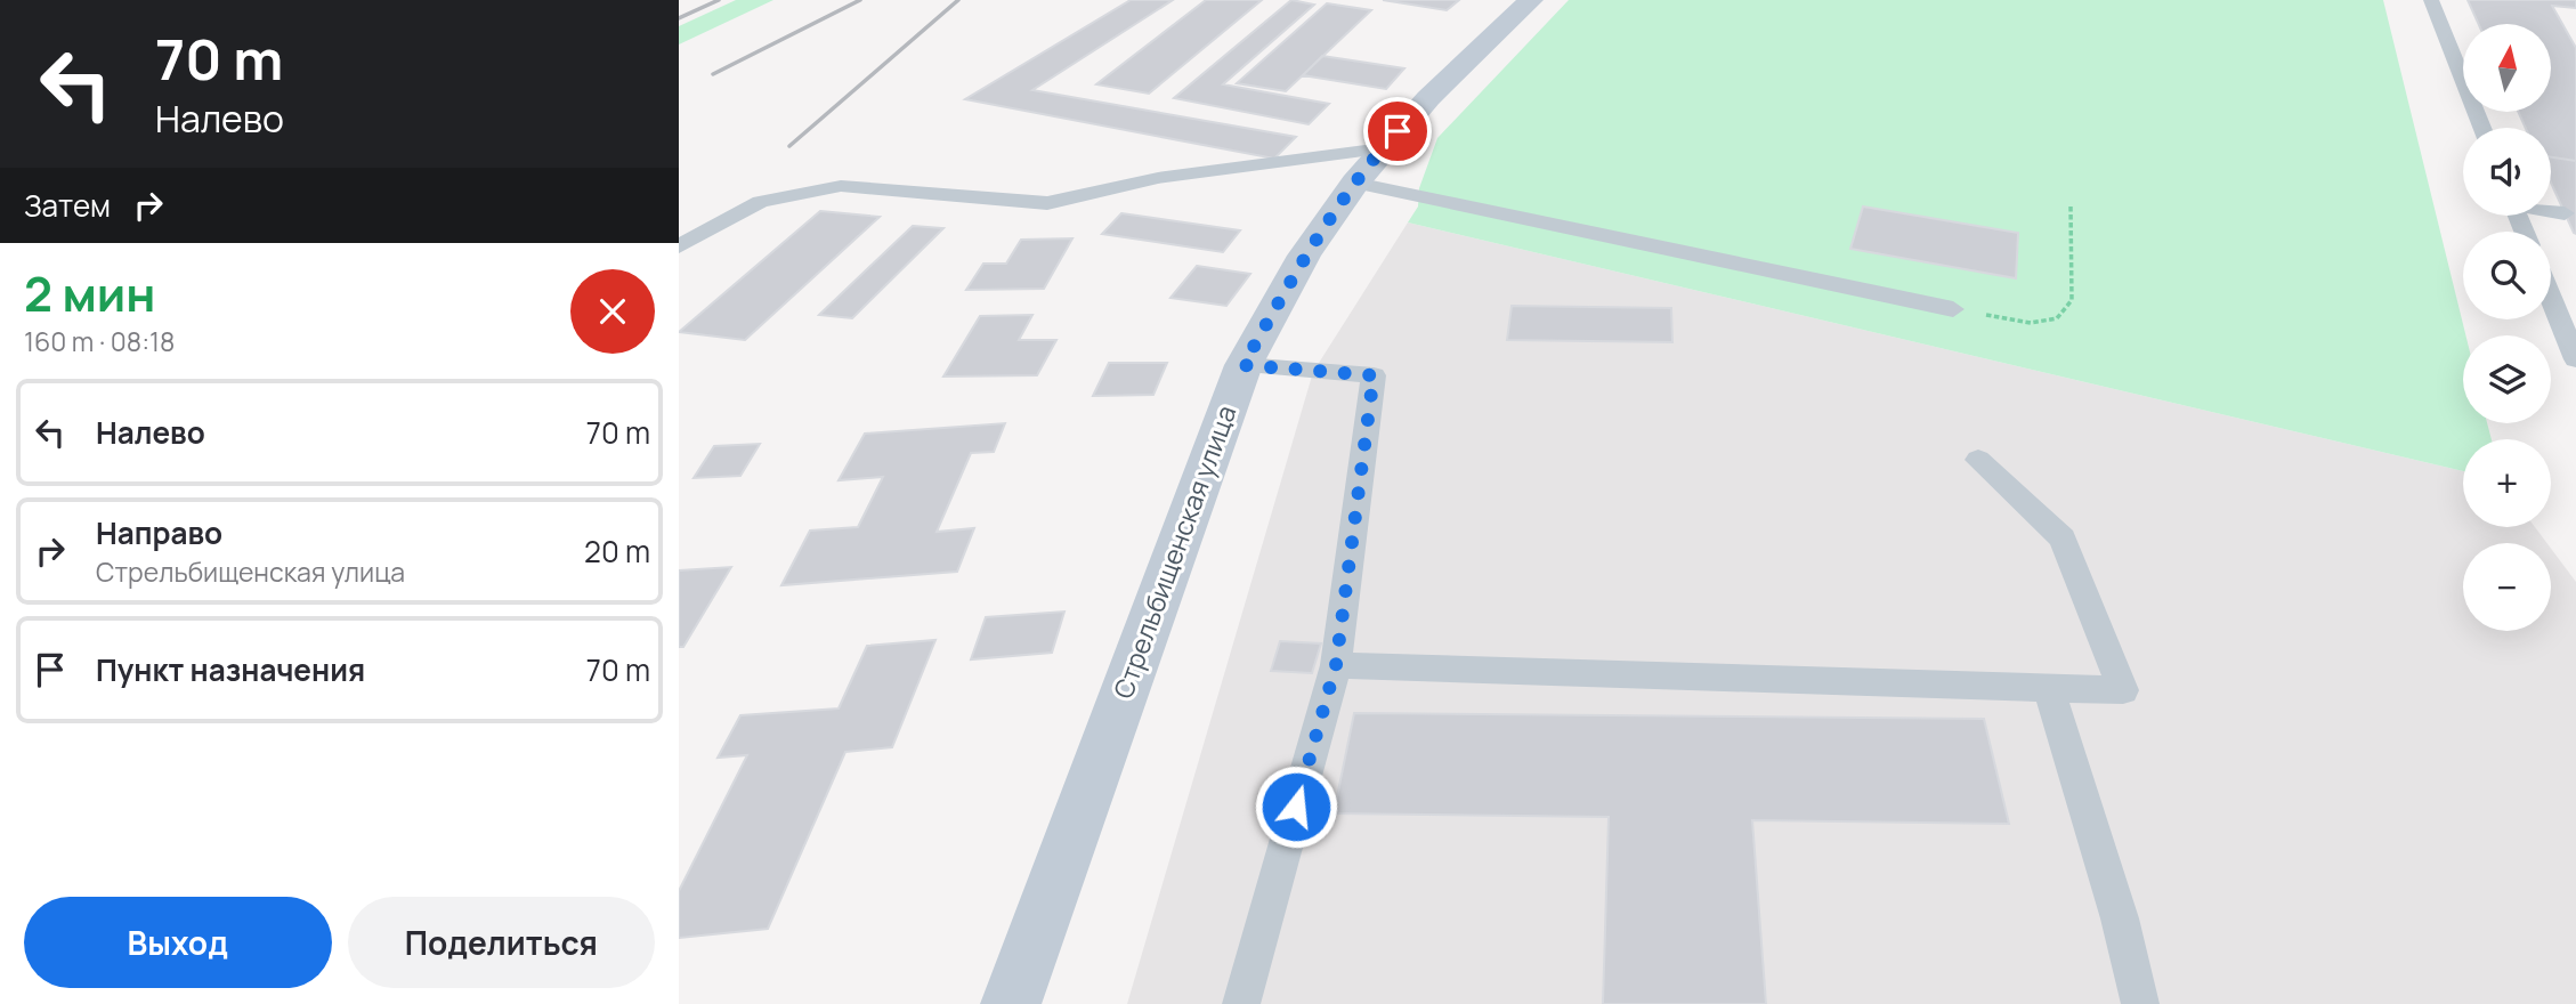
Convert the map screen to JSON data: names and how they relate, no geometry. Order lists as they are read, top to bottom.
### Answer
{
  "streets": {
    "main road": ["Стрельбищенская улица"]
  },
  "north": "top",
  "page": {
    "turn": ["70 m", "Налево"],
    "map_buttons": ["+", "−"],
    "then": "Затем",
    "heading": ["2 мин", "160 m · 08:18"],
    "list": [
      {
        "name": "Налево",
        "value": "70 m"
      },
      {
        "name": "Направо",
        "note": "Стрельбищенская улица",
        "value": "20 m"
      },
      {
        "name": "Пункт назначения",
        "value": "70 m"
      }
    ],
    "buttons": ["Выход", "Поделиться"]
  }
}
